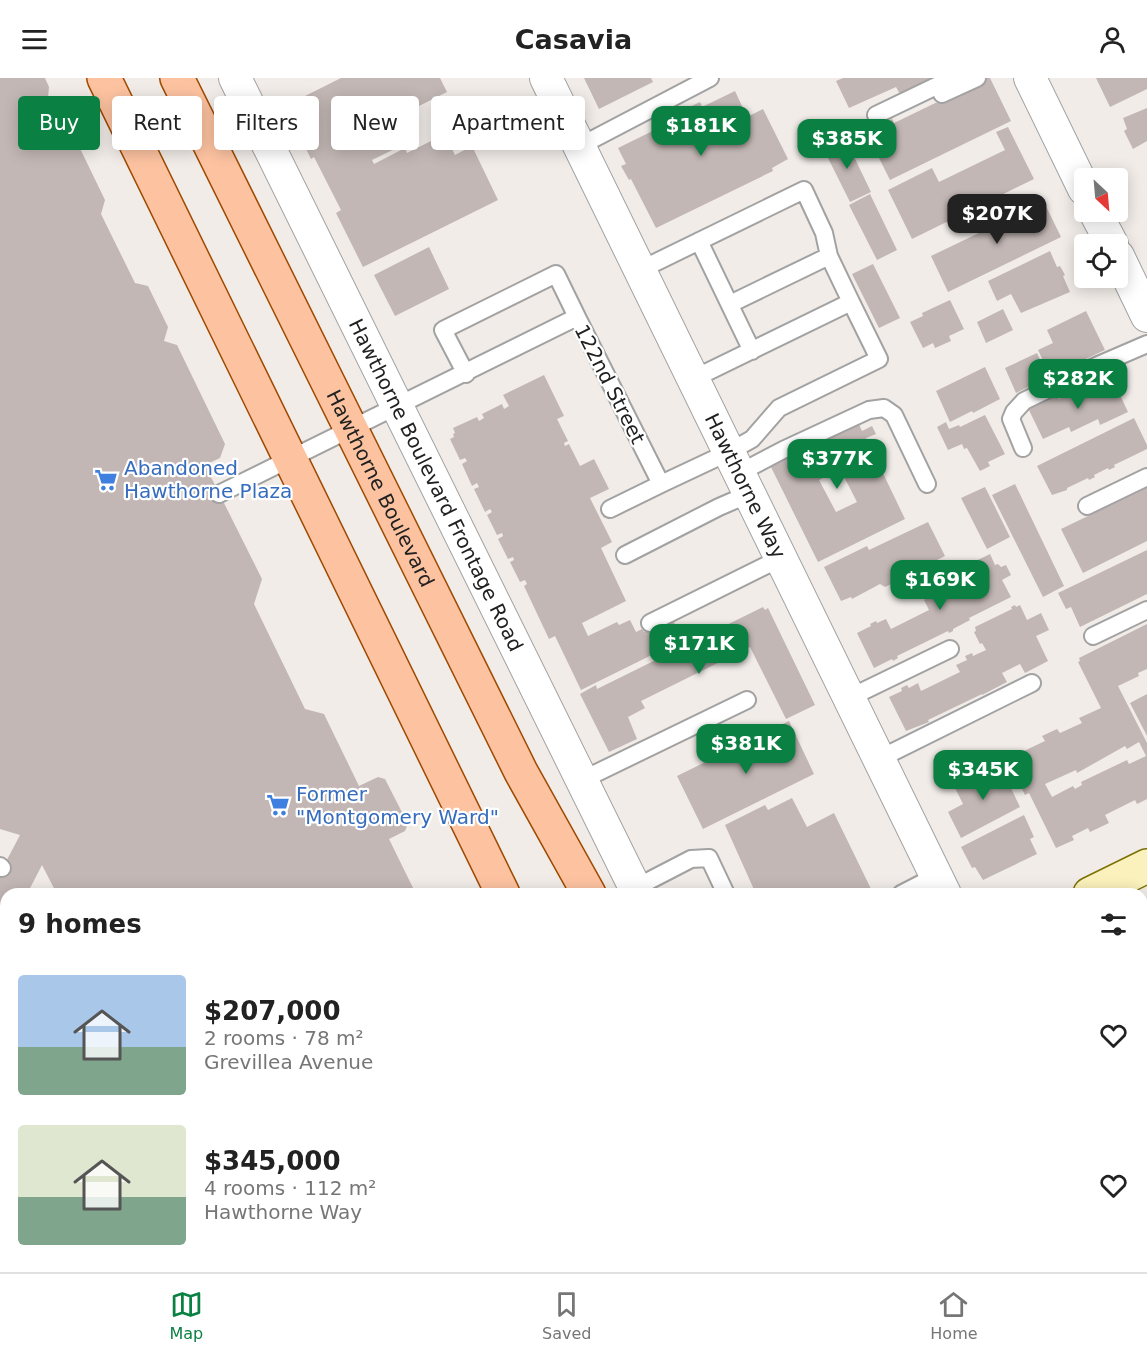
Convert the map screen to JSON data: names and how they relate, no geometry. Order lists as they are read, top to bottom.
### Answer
{
  "streets": {
    "main road": ["Hawthorne Boulevard"],
    "street": ["Hawthorne Boulevard Frontage Road", "Hawthorne Way"],
    "lane": ["122nd Street"]
  },
  "crossings": [
    ["122nd Street", "Hawthorne Boulevard Frontage Road"],
    ["122nd Street", "Hawthorne Boulevard"]
  ],
  "places": {
    "supermarket": ["Abandoned Hawthorne Plaza", "Former \"Montgomery Ward\""]
  },
  "north": "bottom right",
  "page": {
    "header": "Casavia",
    "chip": [
      "Buy",
      "Rent",
      "Filters",
      "New",
      "Apartment"
    ],
    "price": [
      "$181K",
      "$385K",
      "$207K",
      "$282K",
      "$377K",
      "$169K",
      "$171K",
      "$381K",
      "$345K"
    ],
    "heading": "9 homes",
    "list": [
      {
        "name": "$207,000",
        "note": "2 rooms · 78 m² · Grevillea Avenue"
      },
      {
        "name": "$345,000",
        "note": "4 rooms · 112 m² · Hawthorne Way"
      }
    ],
    "tabs": ["Map", "Saved", "Home"]
  }
}
